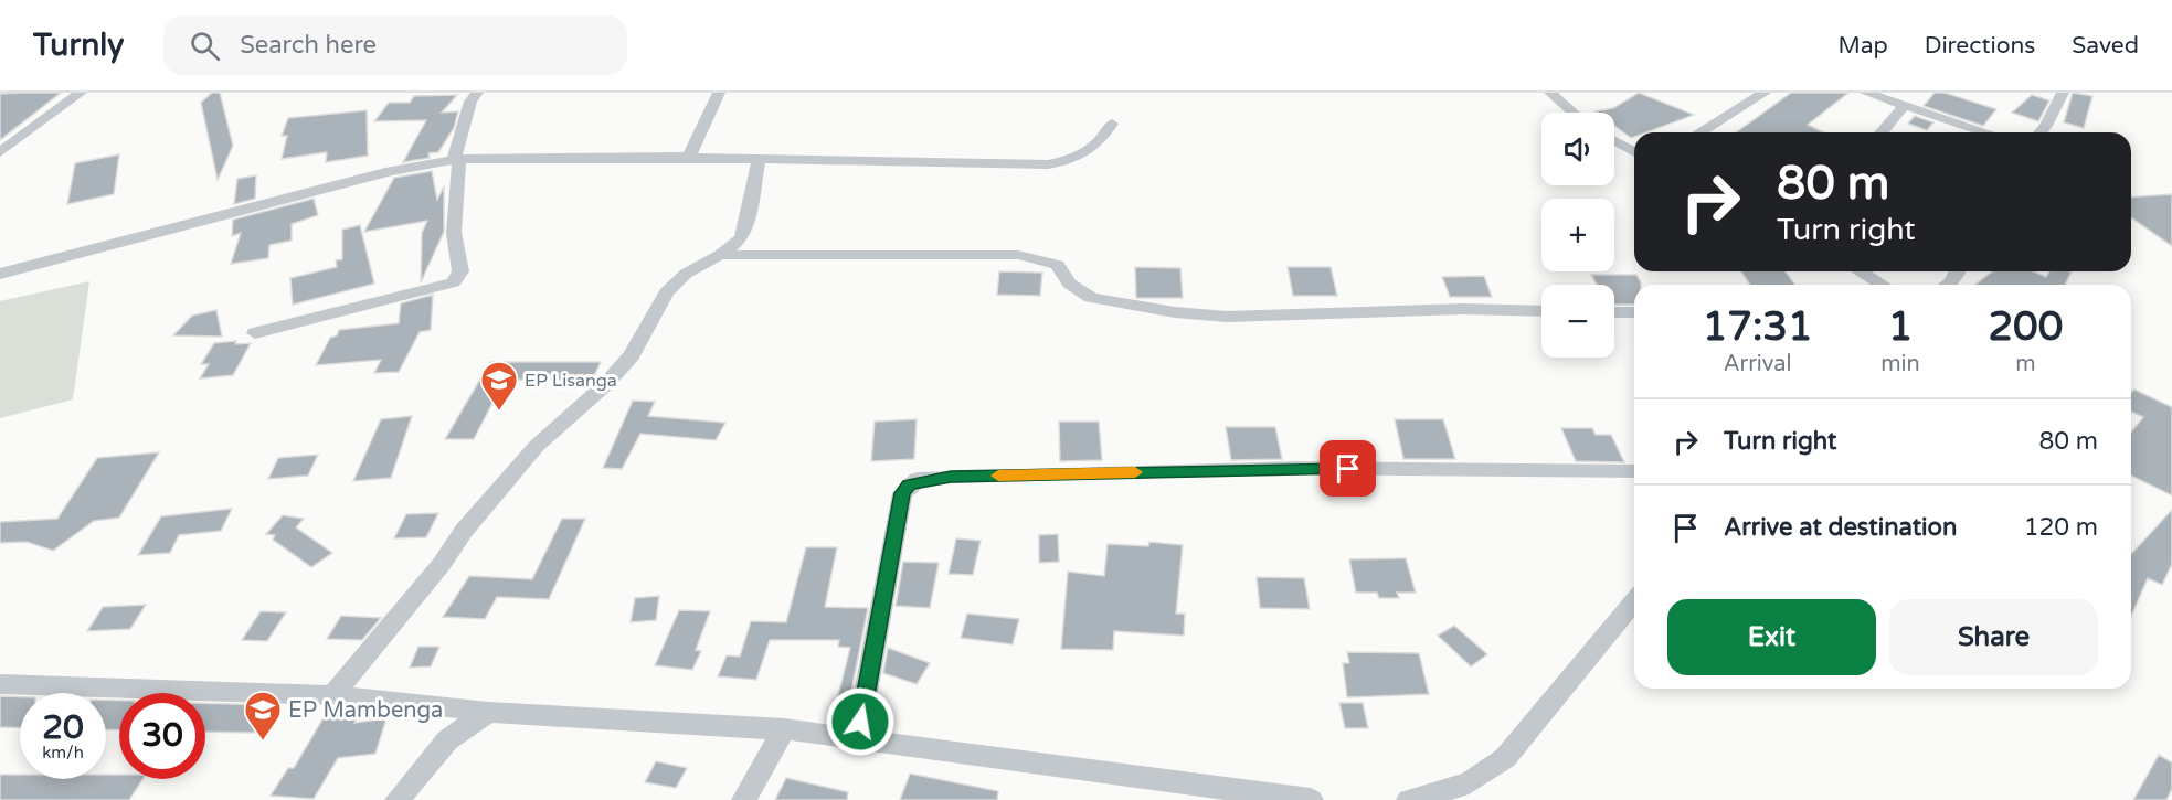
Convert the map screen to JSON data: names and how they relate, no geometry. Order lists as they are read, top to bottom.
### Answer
{
  "places": {
    "school or university": ["EP Lisanga", "EP Mambenga"]
  },
  "page": {
    "header": "Turnly",
    "search": "Search here",
    "nav": ["Map", "Directions", "Saved"],
    "map_buttons": ["+", "−"],
    "turn": ["80 m", "Turn right"],
    "eta": [
      "17:31",
      "Arrival",
      "1",
      "min",
      "200",
      "m"
    ],
    "list": [
      {
        "name": "Turn right",
        "value": "80 m"
      },
      {
        "name": "Arrive at destination",
        "value": "120 m"
      }
    ],
    "buttons": ["Exit", "Share"],
    "speed": "20 km/h",
    "limit": "30"
  }
}
